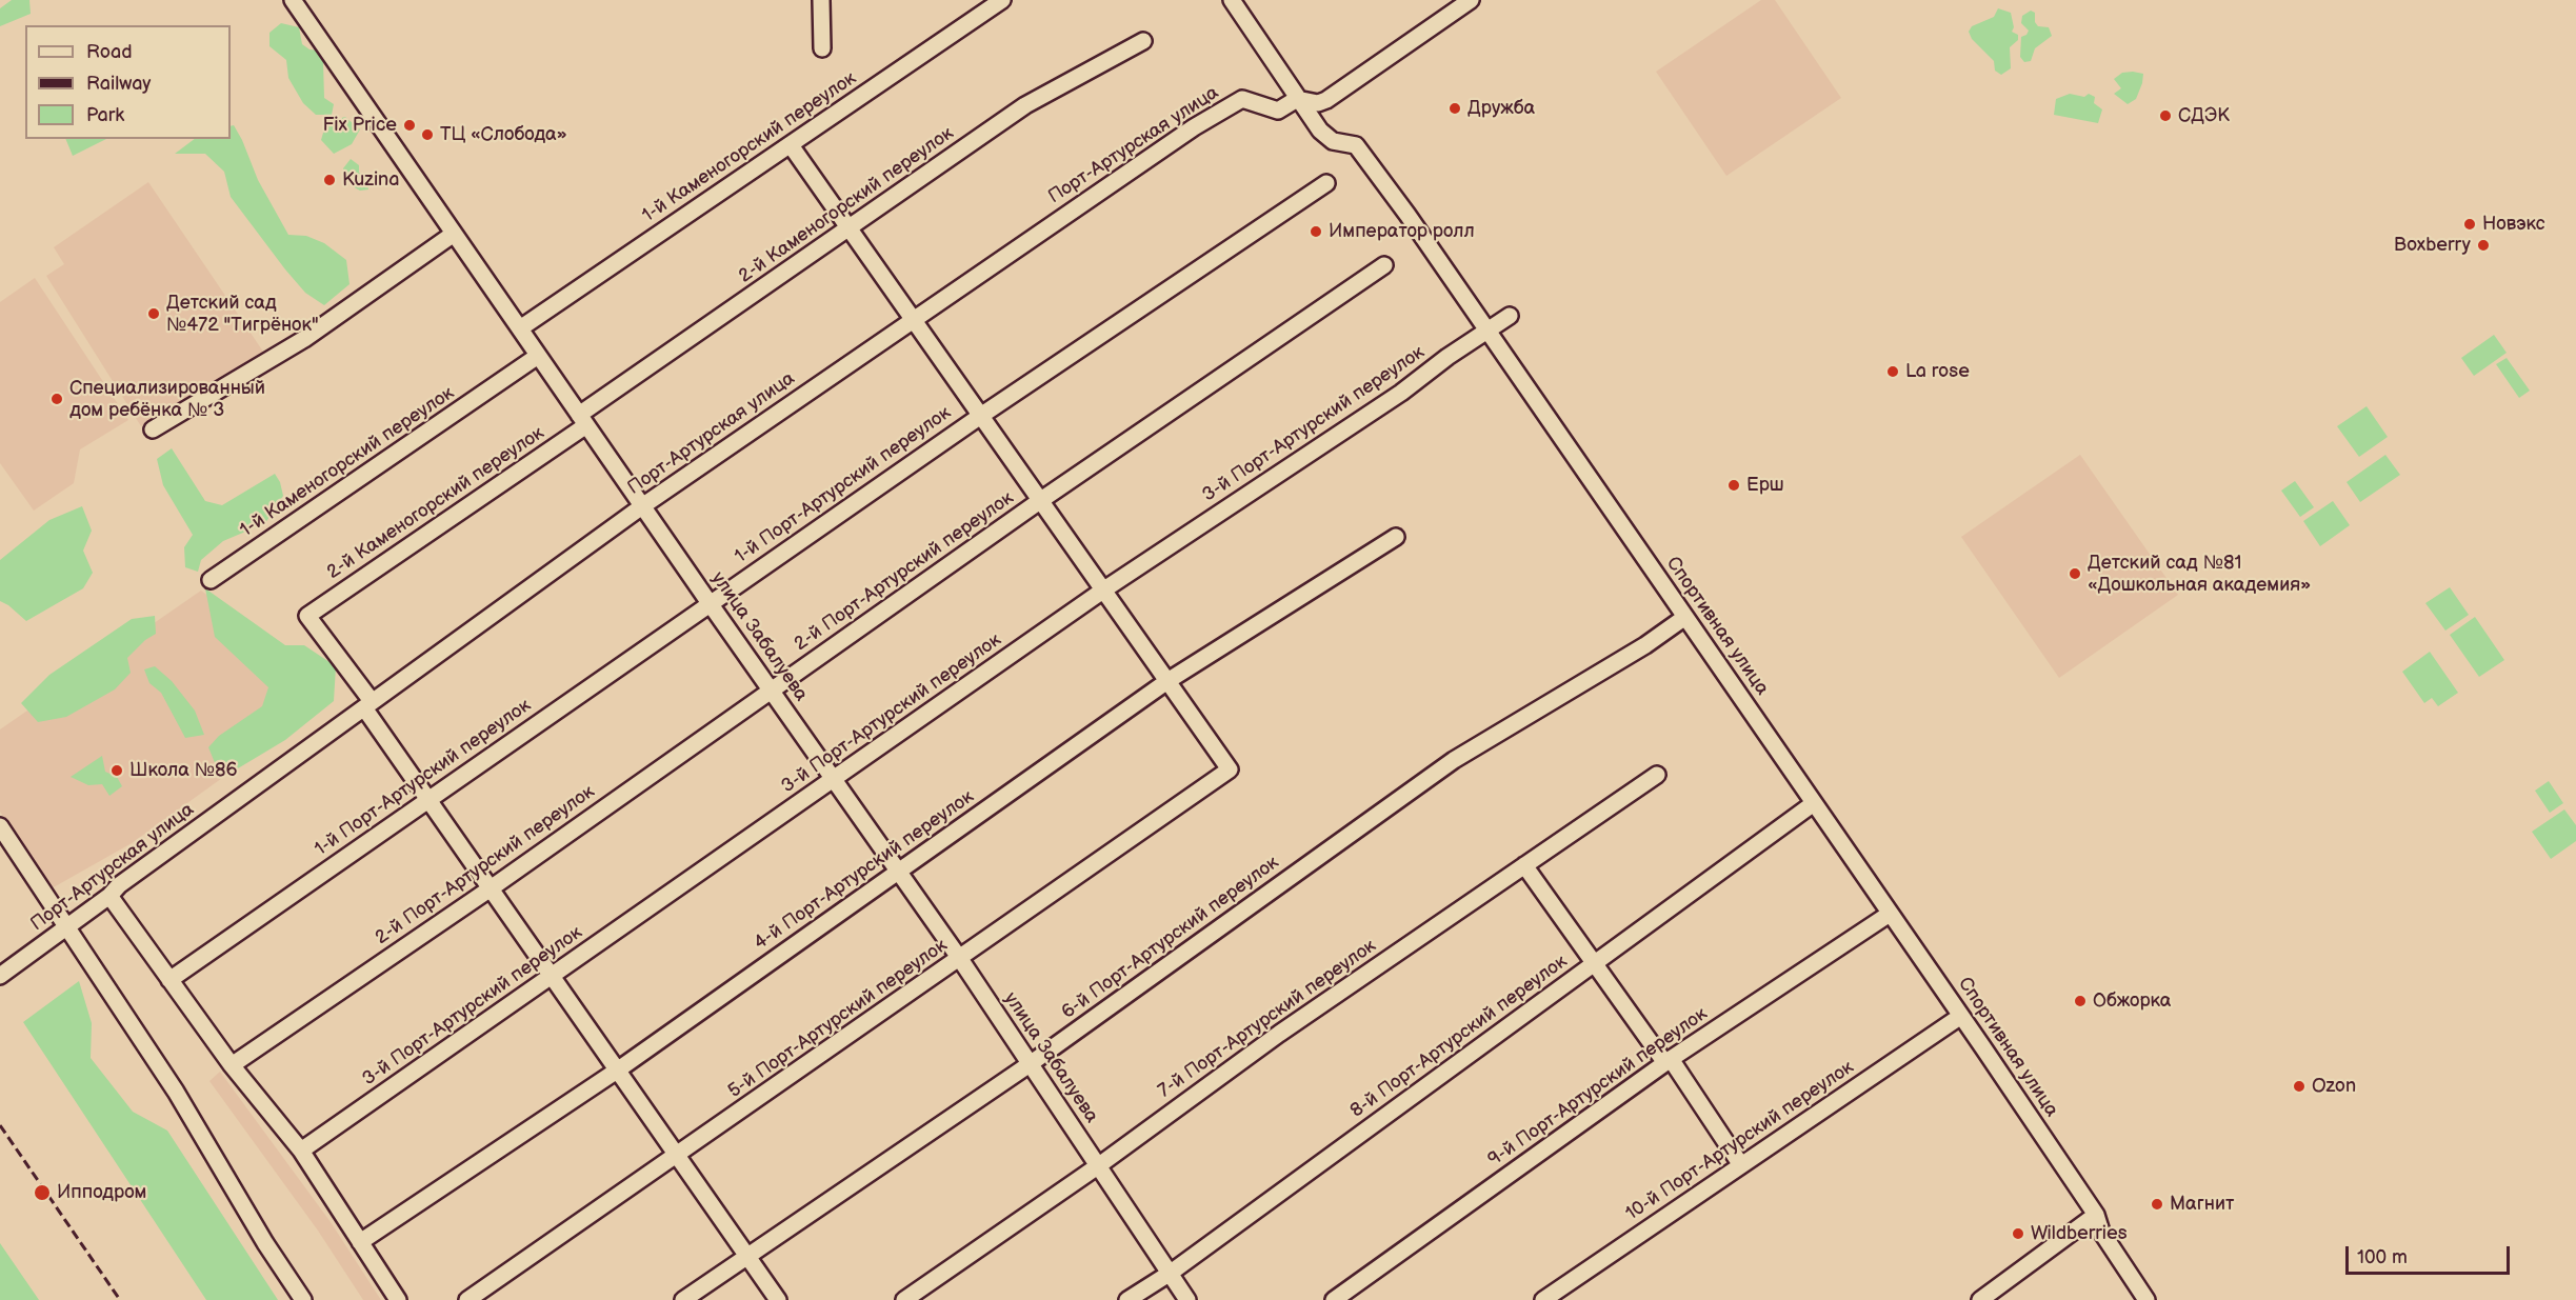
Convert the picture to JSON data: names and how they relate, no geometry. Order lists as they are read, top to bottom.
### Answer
{
  "streets": {
    "street": [
      "Порт-Артурская улица",
      "1-й Каменогорский переулок",
      "2-й Каменогорский переулок",
      "3-й Порт-Артурский переулок",
      "1-й Порт-Артурский переулок",
      "2-й Порт-Артурский переулок",
      "Спортивная улица",
      "улица Забалуева",
      "4-й Порт-Артурский переулок",
      "6-й Порт-Артурский переулок",
      "5-й Порт-Артурский переулок",
      "7-й Порт-Артурский переулок",
      "8-й Порт-Артурский переулок",
      "9-й Порт-Артурский переулок",
      "10-й Порт-Артурский переулок"
    ]
  },
  "crossings": [
    ["Порт-Артурская улица", "2-й Каменогорский переулок"],
    ["Порт-Артурская улица", "Спортивная улица"],
    ["Порт-Артурская улица", "улица Забалуева"],
    ["1-й Каменогорский переулок", "улица Забалуева"],
    ["2-й Каменогорский переулок", "улица Забалуева"],
    ["3-й Порт-Артурский переулок", "Спортивная улица"],
    ["3-й Порт-Артурский переулок", "улица Забалуева"],
    ["1-й Порт-Артурский переулок", "улица Забалуева"],
    ["2-й Порт-Артурский переулок", "улица Забалуева"],
    ["Спортивная улица", "6-й Порт-Артурский переулок"],
    ["Спортивная улица", "8-й Порт-Артурский переулок"],
    ["Спортивная улица", "9-й Порт-Артурский переулок"],
    ["Спортивная улица", "10-й Порт-Артурский переулок"],
    ["улица Забалуева", "4-й Порт-Артурский переулок"],
    ["улица Забалуева", "6-й Порт-Артурский переулок"],
    ["улица Забалуева", "5-й Порт-Артурский переулок"],
    ["улица Забалуева", "7-й Порт-Артурский переулок"],
    ["улица Забалуева", "8-й Порт-Артурский переулок"],
    ["4-й Порт-Артурский переулок", "5-й Порт-Артурский переулок"]
  ],
  "places": [
    "Дружба",
    "СДЭК",
    "Fix Price",
    "ТЦ «Слобода»",
    "Kuzina",
    "Новэкс",
    "Император ролл",
    "Boxberry",
    "Детский сад №472 \"Тигрёнок\"",
    "La rose",
    "Специализированный дом ребёнка № 3",
    "Ерш",
    "Детский сад №81 «Дошкольная академия»",
    "Школа №86",
    "Обжорка",
    "Ozon",
    "Ипподром",
    "Магнит",
    "Wildberries"
  ],
  "legend": ["Road", "Railway", "Park"],
  "scale_bar": "100 m"
}
